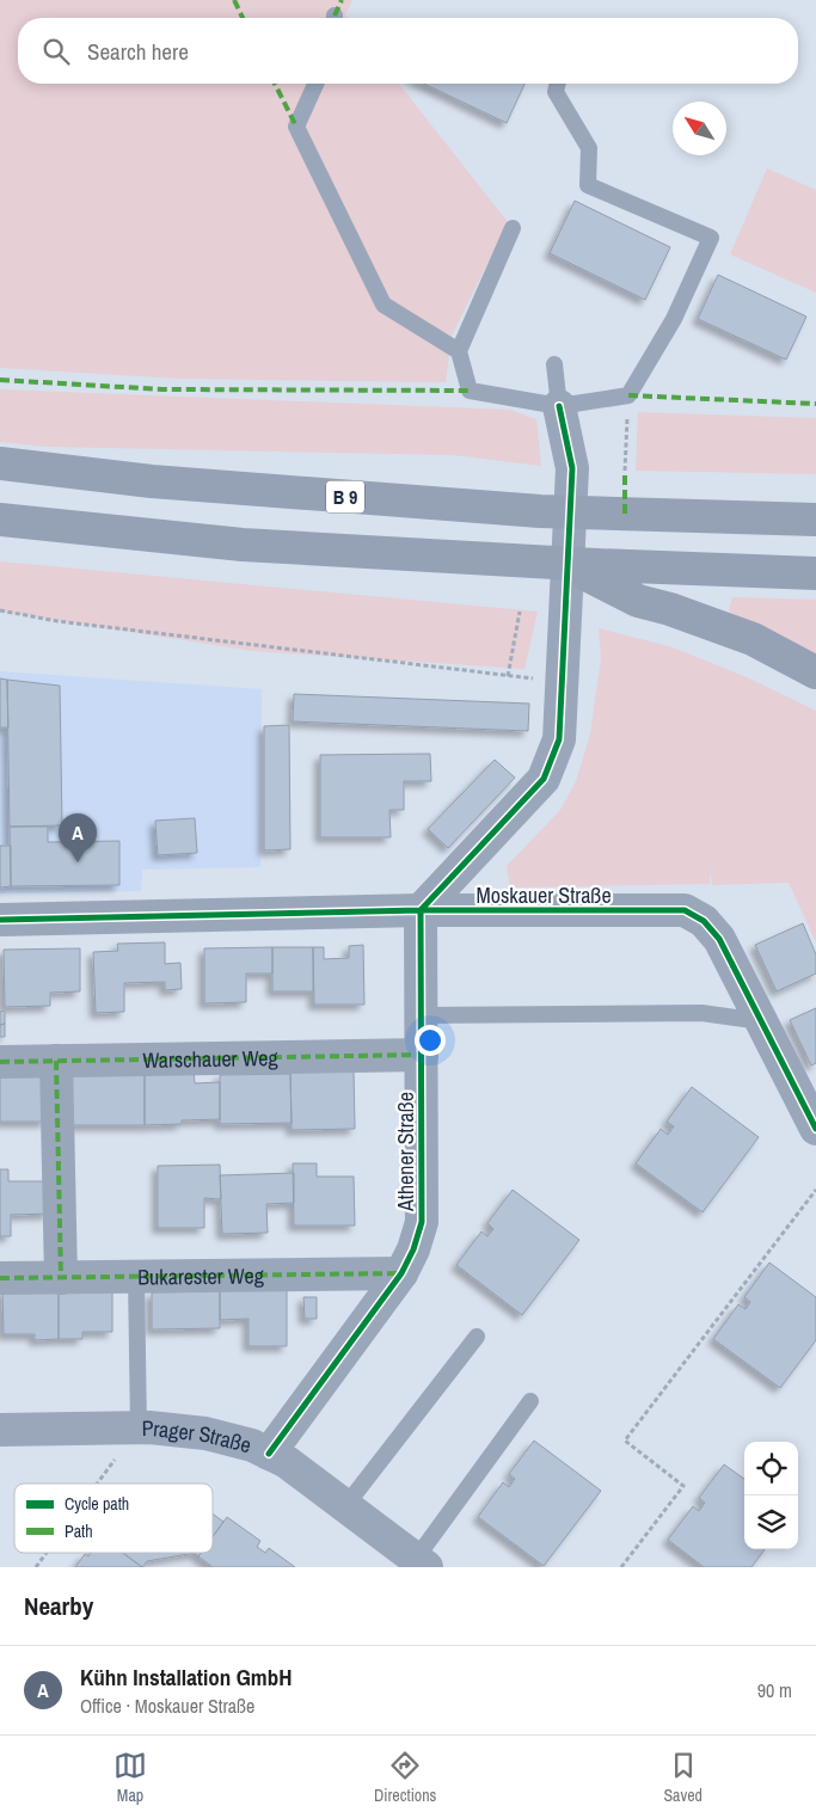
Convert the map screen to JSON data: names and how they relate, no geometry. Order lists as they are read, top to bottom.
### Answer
{
  "streets": {
    "highway": ["B 9"],
    "street": [
      "Moskauer Straße",
      "Warschauer Weg",
      "Athener Straße",
      "Bukarester Weg",
      "Prager Straße"
    ]
  },
  "crossings": [
    ["Moskauer Straße", "Athener Straße"],
    ["Warschauer Weg", "Athener Straße"],
    ["Athener Straße", "Bukarester Weg"],
    ["Athener Straße", "Prager Straße"]
  ],
  "legend": ["Cycle path", "Path"],
  "north": "top left",
  "page": {
    "search": "Search here",
    "pins": "A",
    "heading": "Nearby",
    "list": [
      {
        "mark": "A",
        "name": "Kühn Installation GmbH",
        "note": "Office · Moskauer Straße",
        "value": "90 m"
      }
    ],
    "nav": ["Map", "Directions", "Saved"]
  }
}
